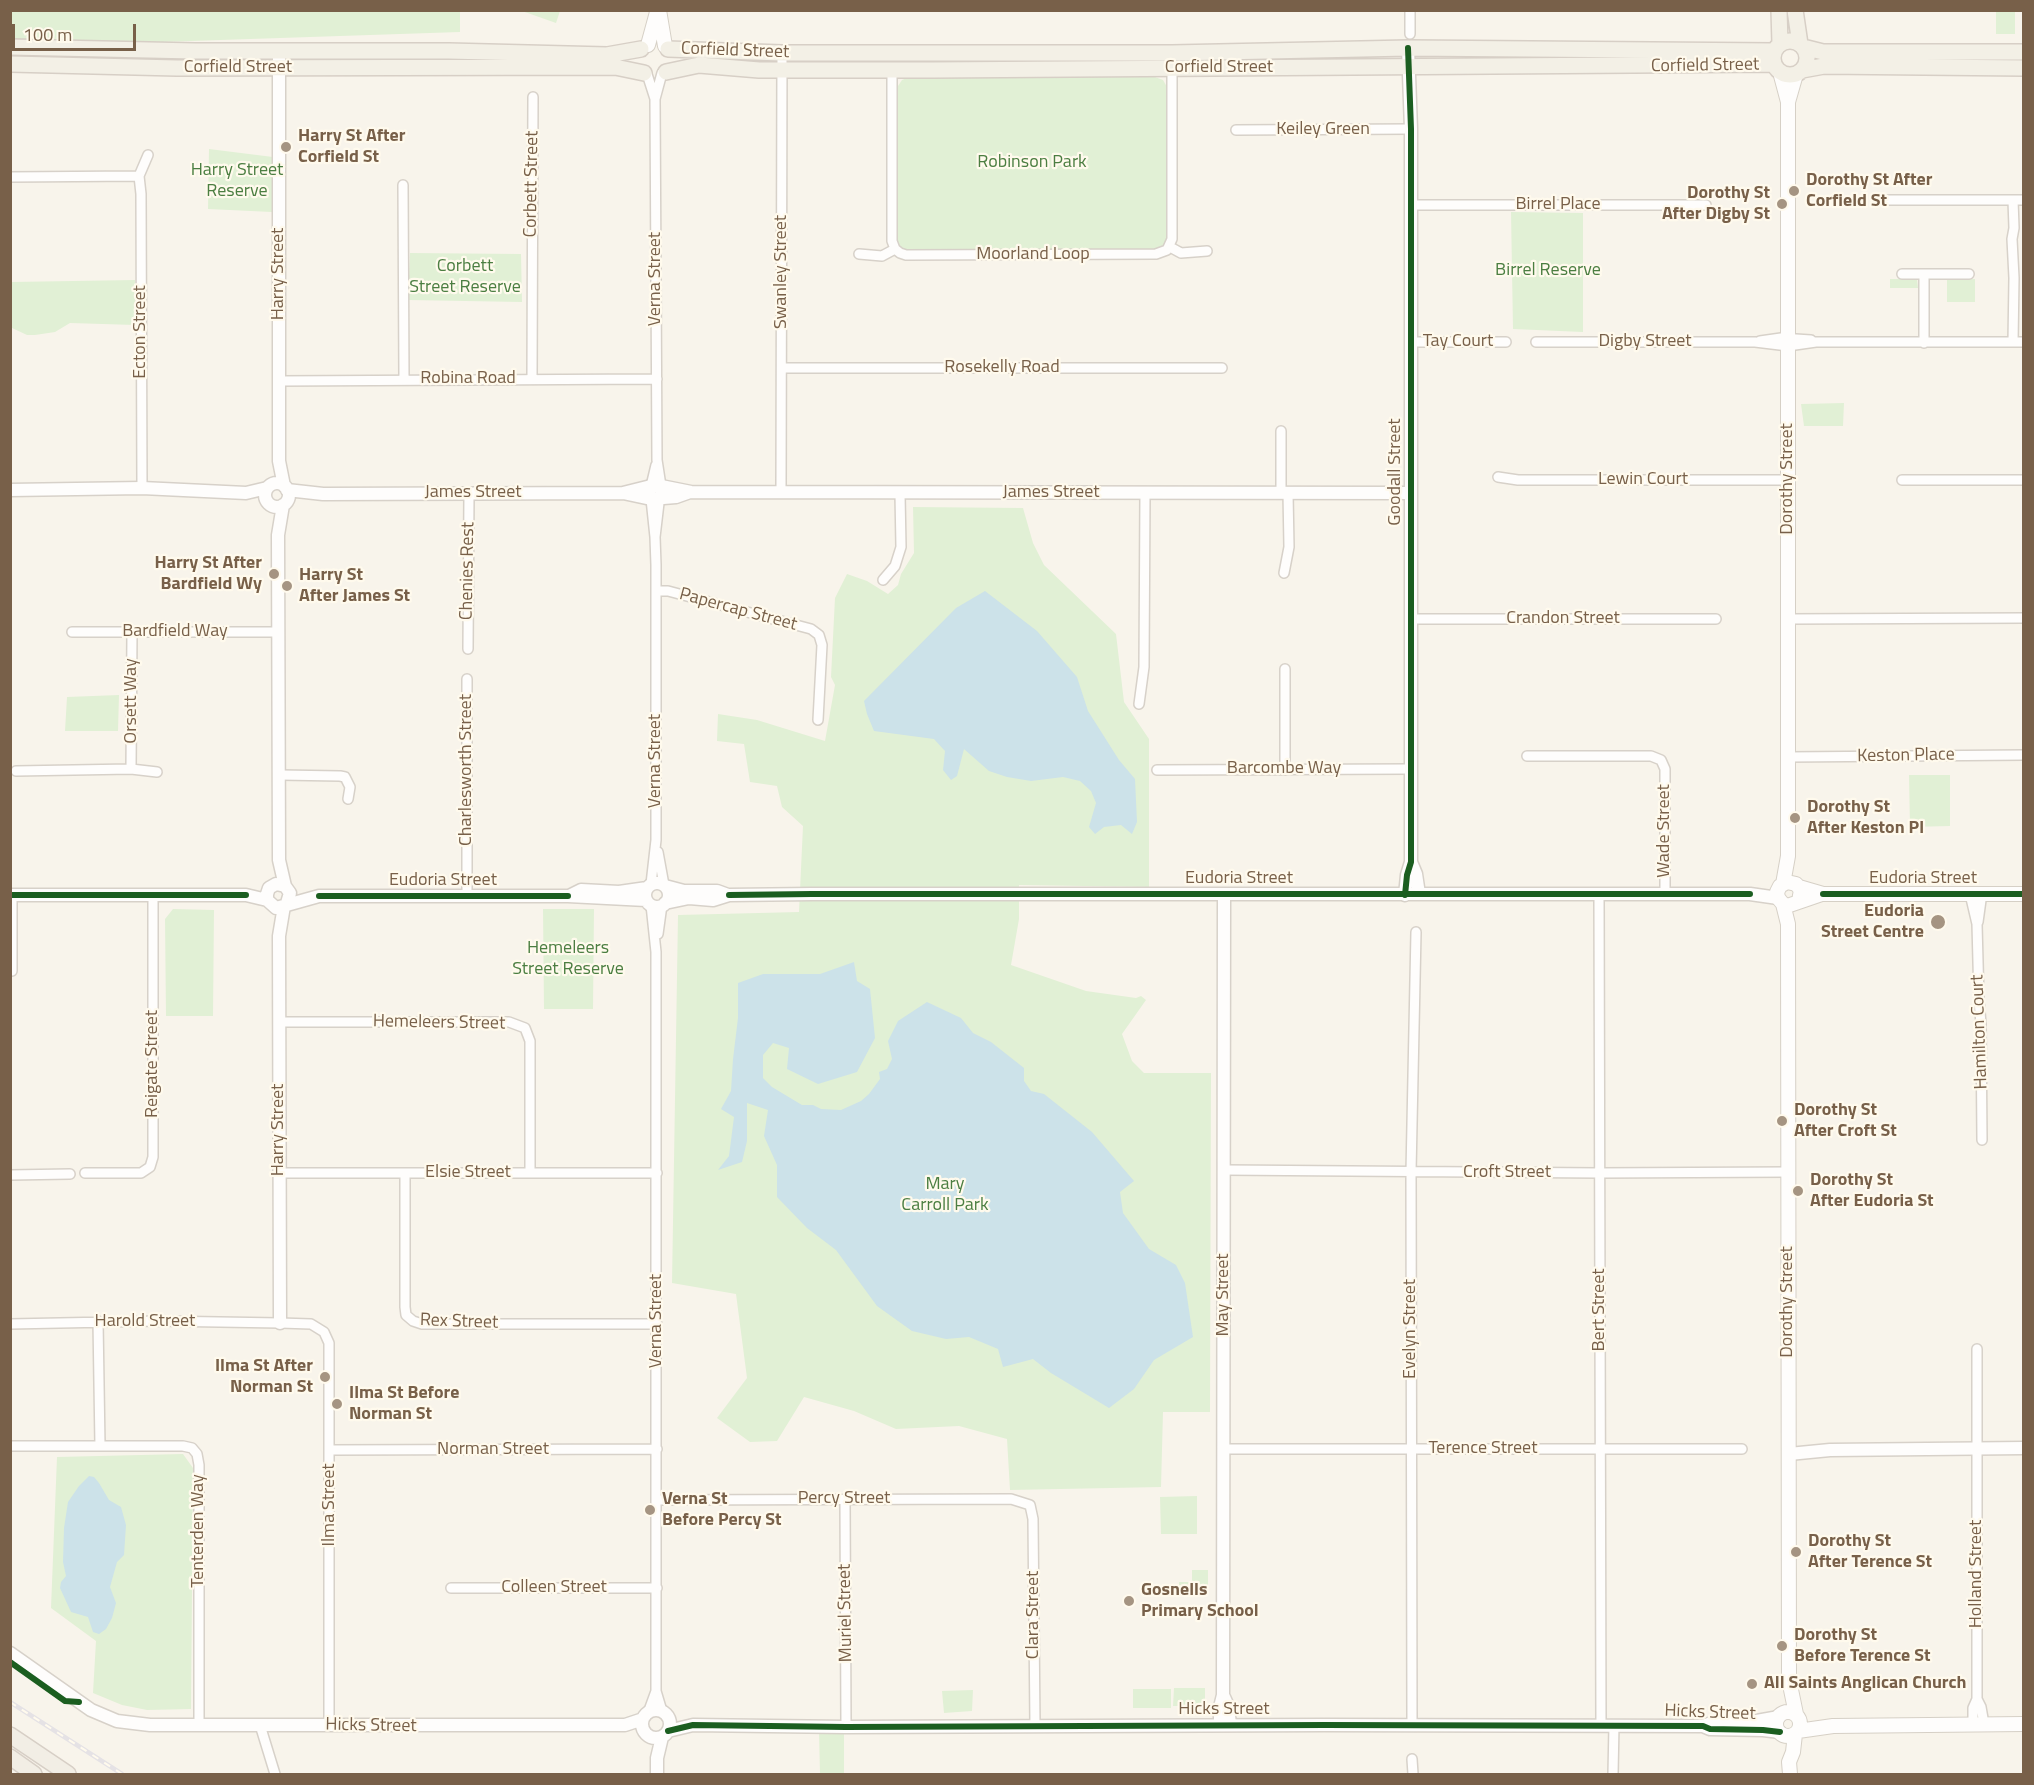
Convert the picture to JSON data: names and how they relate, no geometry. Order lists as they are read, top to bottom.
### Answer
{
  "streets": {
    "main road": [
      "Corfield Street",
      "Dorothy Street",
      "Eudoria Street",
      "Hicks Street"
    ],
    "street": [
      "Keiley Green",
      "Corbett Street",
      "Birrel Place",
      "Moorland Loop",
      "Swanley Street",
      "Harry Street",
      "Verna Street",
      "Ecton Street",
      "Tay Court",
      "Digby Street",
      "Rosekelly Road",
      "Robina Road",
      "Goodall Street",
      "Lewin Court",
      "James Street",
      "Chenies Rest",
      "Papercap Street",
      "Crandon Street",
      "Bardfield Way",
      "Orsett Way",
      "Keston Place",
      "Barcombe Way",
      "Charlesworth Street",
      "Wade Street",
      "Hemeleers Street",
      "Hamilton Court",
      "Reigate Street",
      "Elsie Street",
      "Croft Street",
      "May Street",
      "Bert Street",
      "Harold Street",
      "Rex Street",
      "Evelyn Street",
      "Terence Street",
      "Norman Street",
      "Percy Street",
      "Ilma Street",
      "Tenterden Way",
      "Holland Street",
      "Colleen Street",
      "Muriel Street",
      "Clara Street"
    ]
  },
  "crossings": [
    ["Corfield Street", "Swanley Street"],
    ["Corfield Street", "Harry Street"],
    ["Corfield Street", "Verna Street"],
    ["Corfield Street", "Goodall Street"],
    ["Corfield Street", "Dorothy Street"],
    ["Keiley Green", "Goodall Street"],
    ["Corbett Street", "Robina Road"],
    ["Birrel Place", "Goodall Street"],
    ["Swanley Street", "Rosekelly Road"],
    ["Swanley Street", "James Street"],
    ["Harry Street", "Robina Road"],
    ["Harry Street", "James Street"],
    ["Harry Street", "Bardfield Way"],
    ["Harry Street", "Eudoria Street"],
    ["Harry Street", "Hemeleers Street"],
    ["Harry Street", "Elsie Street"],
    ["Harry Street", "Harold Street"],
    ["Harry Street", "Ilma Street"],
    ["Verna Street", "Robina Road"],
    ["Verna Street", "James Street"],
    ["Verna Street", "Papercap Street"],
    ["Verna Street", "Eudoria Street"],
    ["Verna Street", "Elsie Street"],
    ["Verna Street", "Rex Street"],
    ["Verna Street", "Norman Street"],
    ["Verna Street", "Percy Street"],
    ["Verna Street", "Colleen Street"],
    ["Verna Street", "Hicks Street"],
    ["Ecton Street", "James Street"],
    ["Tay Court", "Goodall Street"],
    ["Digby Street", "Dorothy Street"],
    ["Goodall Street", "James Street"],
    ["Goodall Street", "Crandon Street"],
    ["Goodall Street", "Barcombe Way"],
    ["Goodall Street", "Eudoria Street"],
    ["Dorothy Street", "Lewin Court"],
    ["Dorothy Street", "Keston Place"],
    ["Dorothy Street", "Eudoria Street"],
    ["Dorothy Street", "Croft Street"],
    ["Dorothy Street", "Hicks Street"],
    ["James Street", "Chenies Rest"],
    ["Bardfield Way", "Orsett Way"],
    ["Charlesworth Street", "Eudoria Street"],
    ["Wade Street", "Eudoria Street"],
    ["Eudoria Street", "Hamilton Court"],
    ["Eudoria Street", "Reigate Street"],
    ["Eudoria Street", "May Street"],
    ["Eudoria Street", "Bert Street"],
    ["Hemeleers Street", "Elsie Street"],
    ["Elsie Street", "Rex Street"],
    ["Croft Street", "May Street"],
    ["Croft Street", "Bert Street"],
    ["Croft Street", "Evelyn Street"],
    ["May Street", "Terence Street"],
    ["May Street", "Hicks Street"],
    ["Bert Street", "Terence Street"],
    ["Bert Street", "Hicks Street"],
    ["Harold Street", "Ilma Street"],
    ["Evelyn Street", "Terence Street"],
    ["Evelyn Street", "Hicks Street"],
    ["Norman Street", "Ilma Street"],
    ["Percy Street", "Muriel Street"],
    ["Percy Street", "Clara Street"],
    ["Ilma Street", "Hicks Street"],
    ["Tenterden Way", "Hicks Street"],
    ["Holland Street", "Hicks Street"],
    ["Muriel Street", "Hicks Street"],
    ["Clara Street", "Hicks Street"]
  ],
  "parks": [
    "Robinson Park",
    "Harry Street Reserve",
    "Corbett Street Reserve",
    "Birrel Reserve",
    "Hemeleers Street Reserve",
    "Mary Carroll Park"
  ],
  "places": [
    "Harry St After Corfield St",
    "Dorothy St After Corfield St",
    "Dorothy St After Digby St",
    "Harry St After Bardfield Wy",
    "Harry St After James St",
    "Dorothy St After Keston Pl",
    "Eudoria Street Centre",
    "Dorothy St After Croft St",
    "Dorothy St After Eudoria St",
    "Ilma St After Norman St",
    "Ilma St Before Norman St",
    "Verna St Before Percy St",
    "Dorothy St After Terence St",
    "Gosnells Primary School",
    "Dorothy St Before Terence St",
    "All Saints Anglican Church"
  ],
  "scale_bar": "100 m"
}
